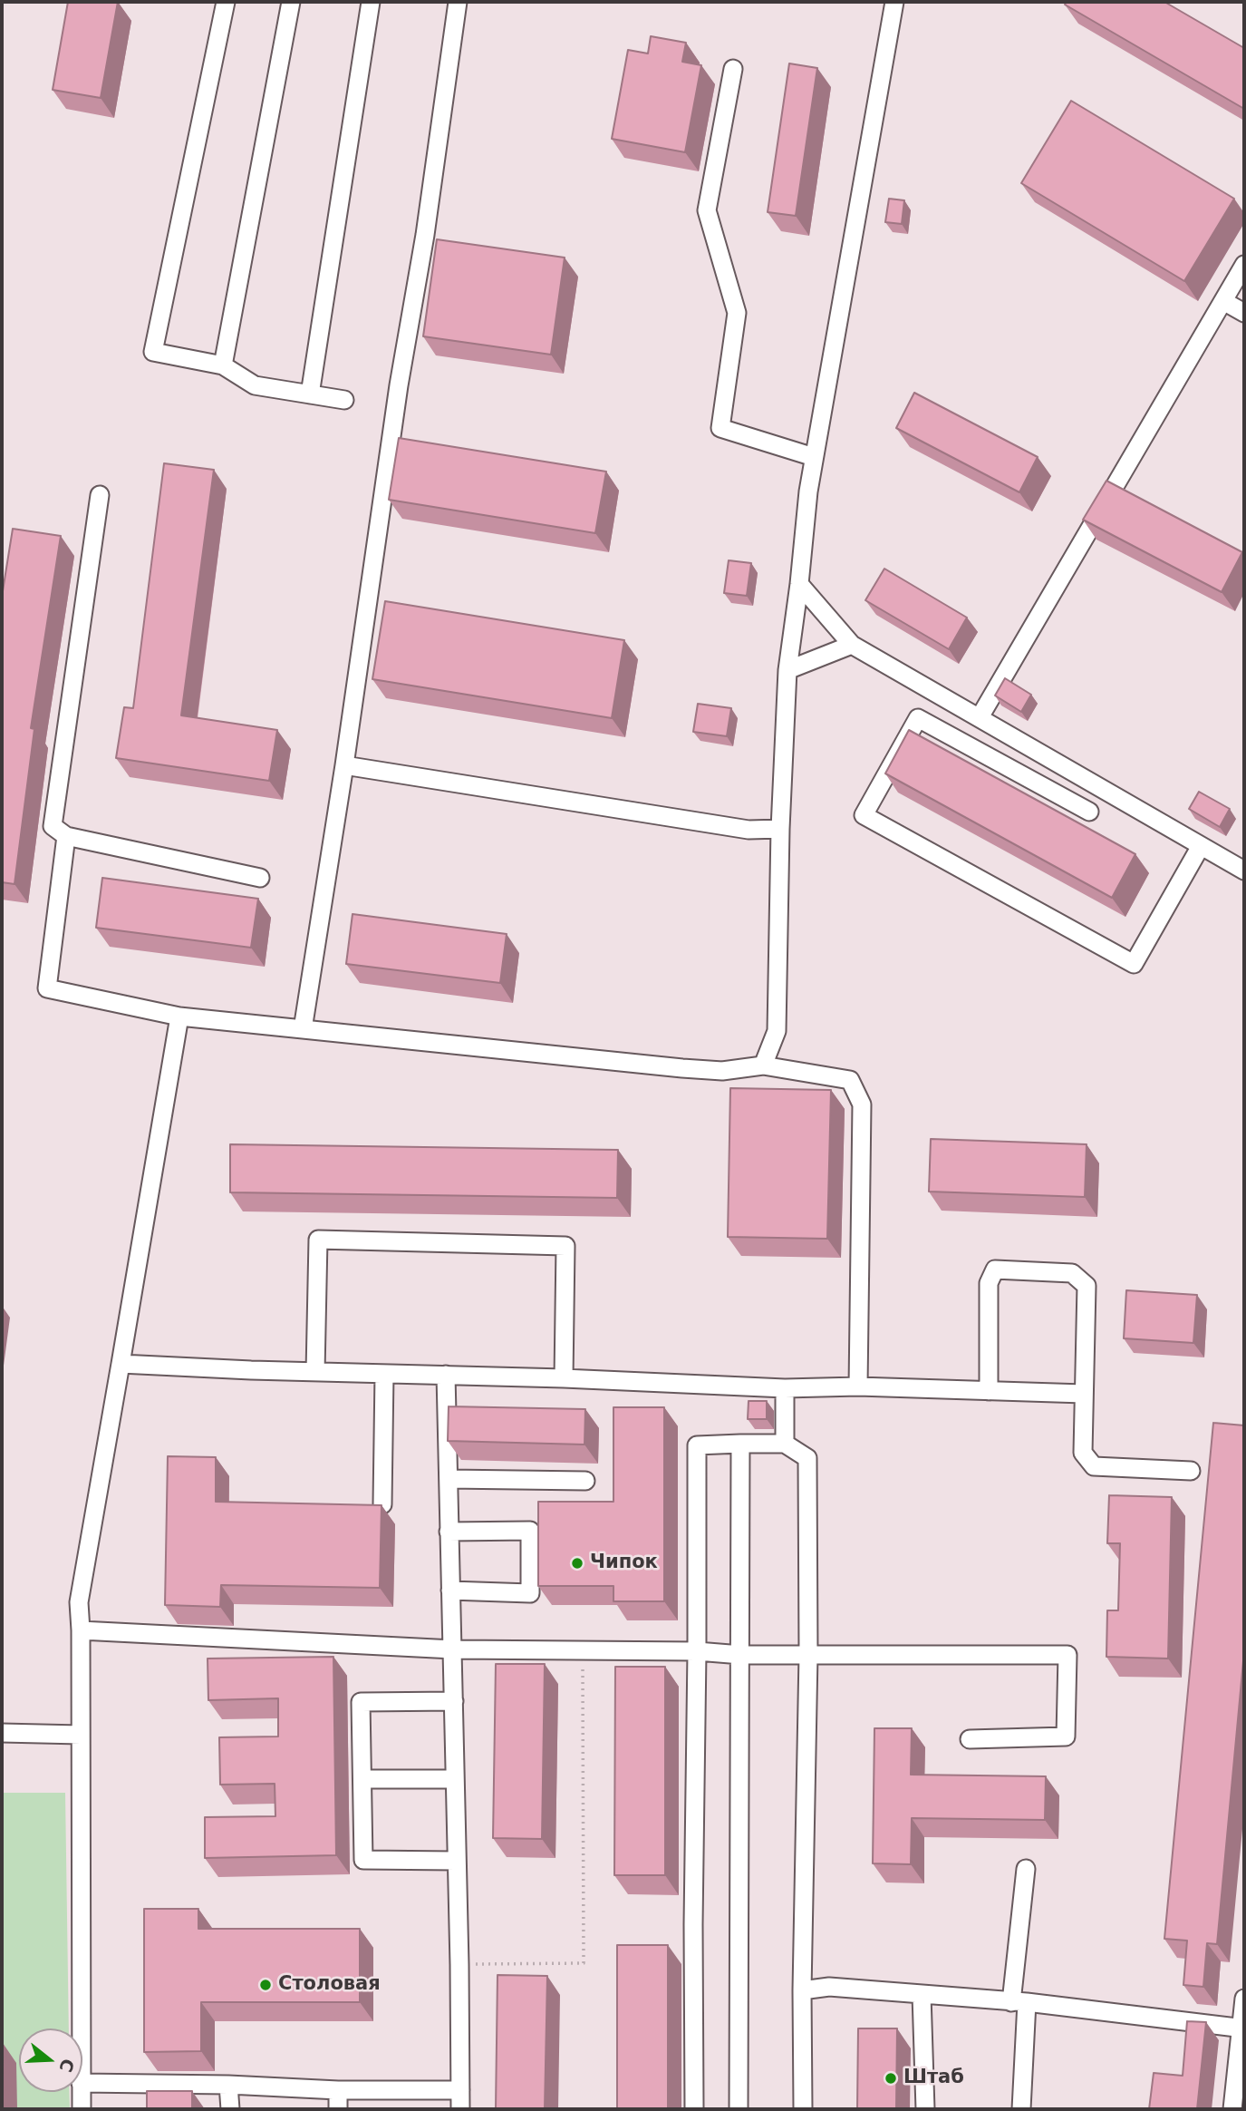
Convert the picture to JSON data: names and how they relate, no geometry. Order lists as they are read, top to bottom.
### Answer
{
  "places": ["Чипок", "Столовая", "Штаб"],
  "north": "right"
}
